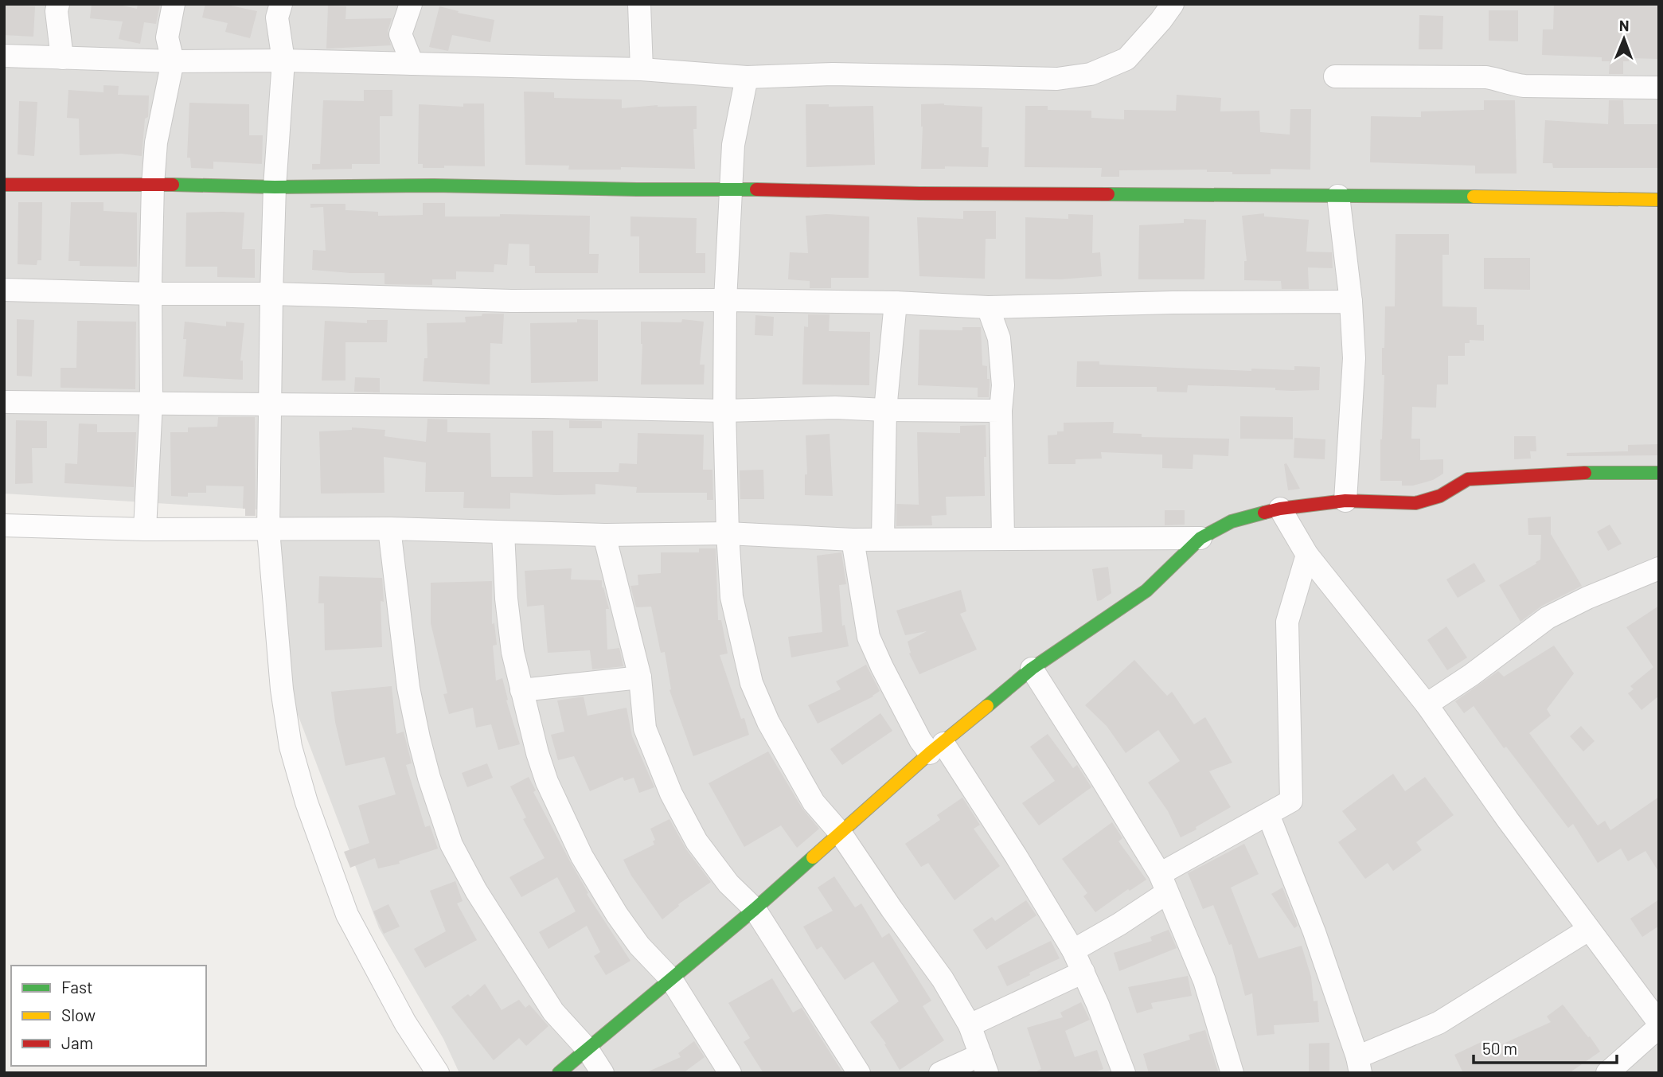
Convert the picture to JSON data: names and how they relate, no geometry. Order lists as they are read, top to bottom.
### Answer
{
  "legend": ["Fast", "Slow", "Jam"],
  "scale_bar": "50 m",
  "north": "top"
}
